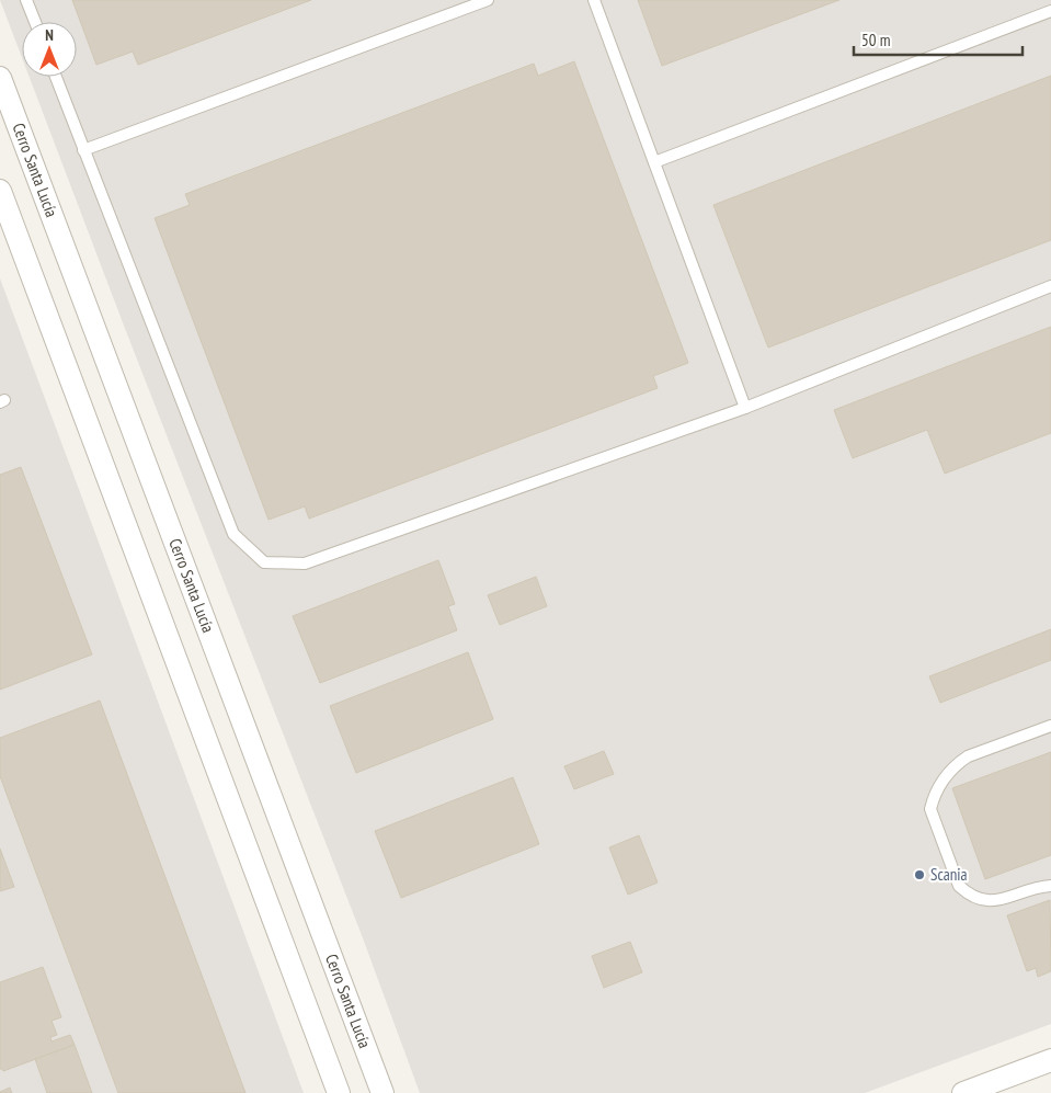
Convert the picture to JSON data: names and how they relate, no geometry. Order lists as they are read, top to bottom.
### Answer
{
  "streets": {
    "street": ["Cerro Santa Lucía"]
  },
  "places": ["Scania"],
  "scale_bar": "50 m",
  "north": "top"
}
